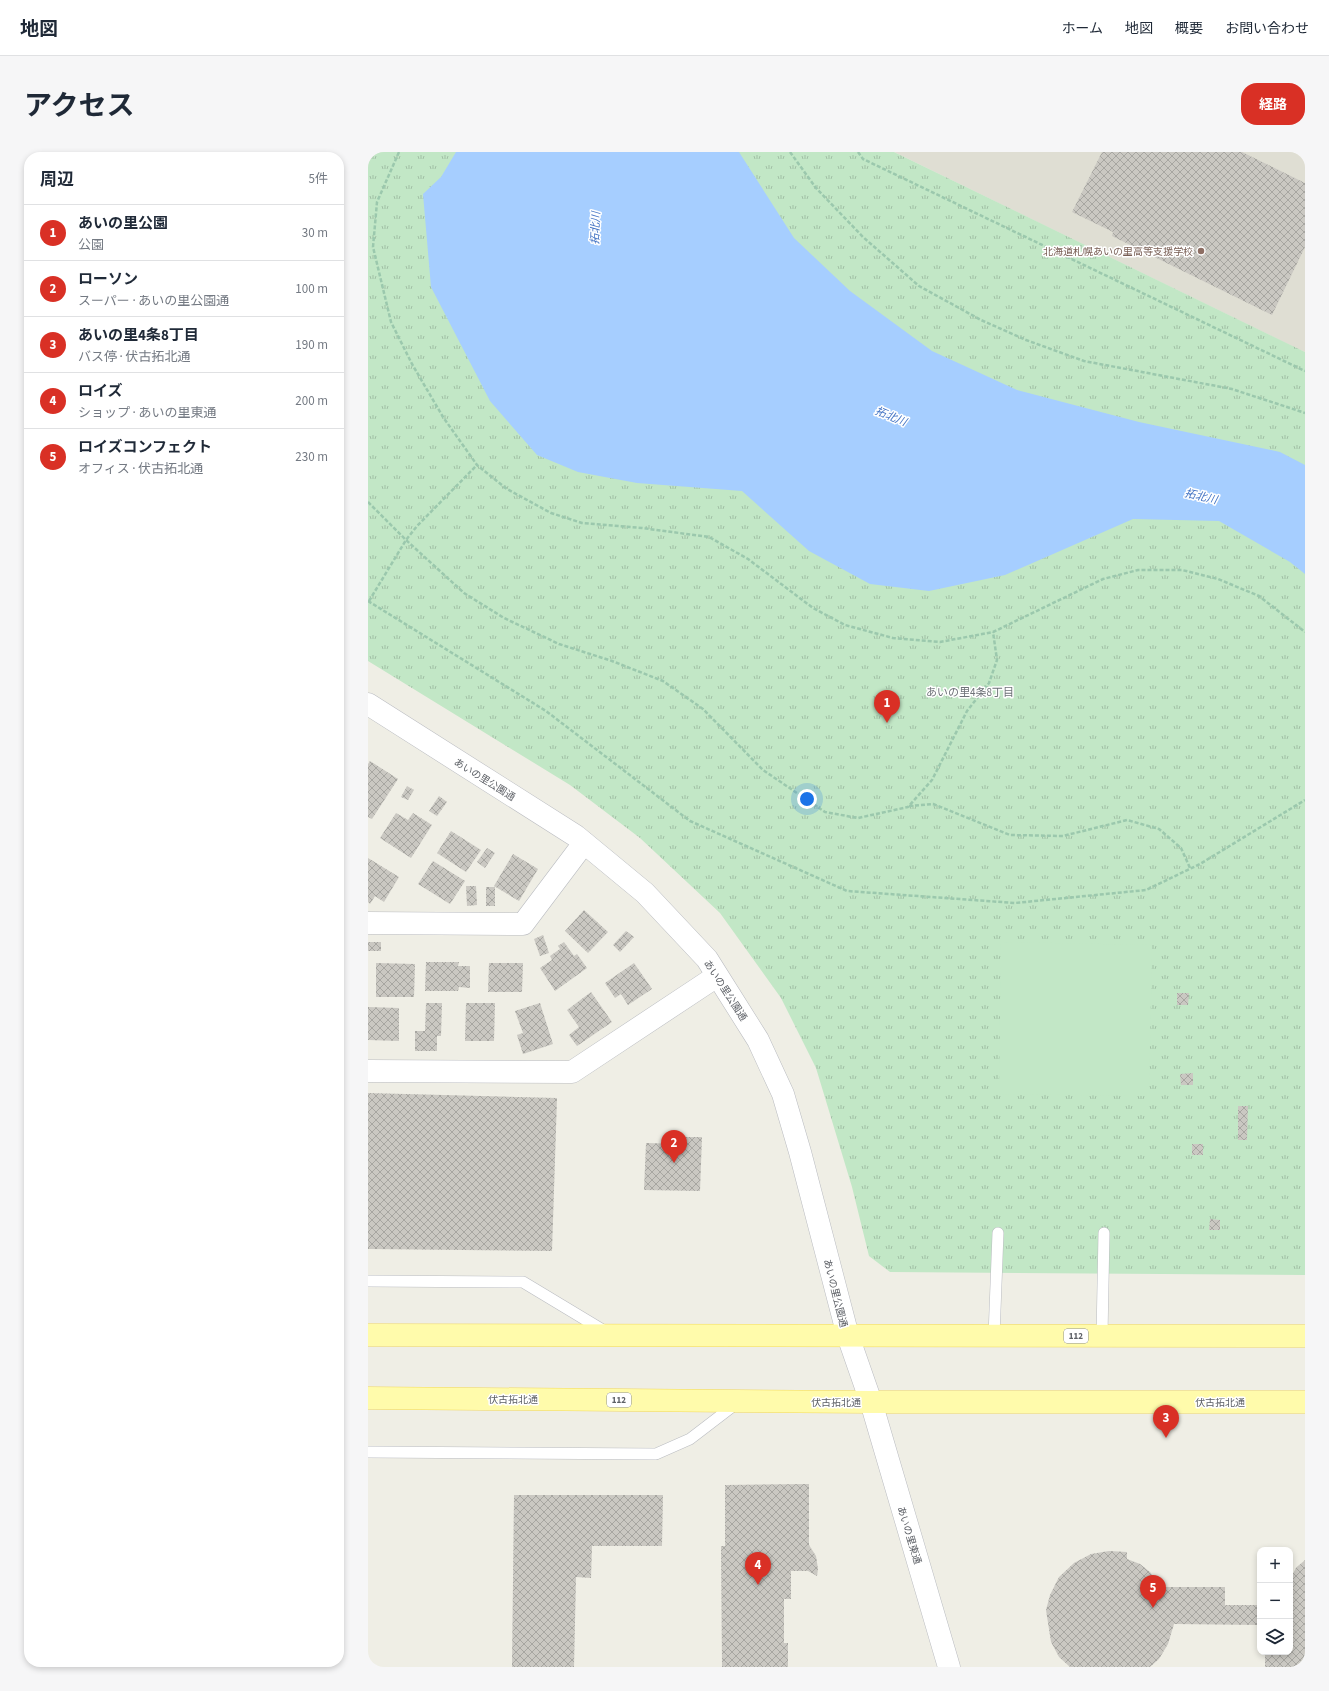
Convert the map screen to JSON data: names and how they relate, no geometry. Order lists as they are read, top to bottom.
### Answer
{
  "streets": {
    "main road": ["112", "伏古拓北通"],
    "street": ["あいの里公園通", "あいの里東通"]
  },
  "crossings": [
    ["あいの里公園通", "112"],
    ["あいの里公園通", "伏古拓北通"],
    ["あいの里公園通", "あいの里東通"],
    ["伏古拓北通", "あいの里東通"]
  ],
  "districts": ["あいの里4条8丁目"],
  "water": ["拓北川"],
  "places": ["北海道札幌あいの里高等支援学校"],
  "page": {
    "header": "地図",
    "nav": [
      "ホーム",
      "地図",
      "概要",
      "お問い合わせ"
    ],
    "title": "アクセス",
    "buttons": "経路",
    "heading": ["周辺", "5件"],
    "list": [
      {
        "mark": "1",
        "name": "あいの里公園",
        "note": "公園",
        "value": "30 m"
      },
      {
        "mark": "2",
        "name": "ローソン",
        "note": "スーパー · あいの里公園通",
        "value": "100 m"
      },
      {
        "mark": "3",
        "name": "あいの里4条8丁目",
        "note": "バス停 · 伏古拓北通",
        "value": "190 m"
      },
      {
        "mark": "4",
        "name": "ロイズ",
        "note": "ショップ · あいの里東通",
        "value": "200 m"
      },
      {
        "mark": "5",
        "name": "ロイズコンフェクト",
        "note": "オフィス · 伏古拓北通",
        "value": "230 m"
      }
    ],
    "pins": [
      "1",
      "2",
      "3",
      "4",
      "5"
    ],
    "map_buttons": ["+", "−"]
  }
}
